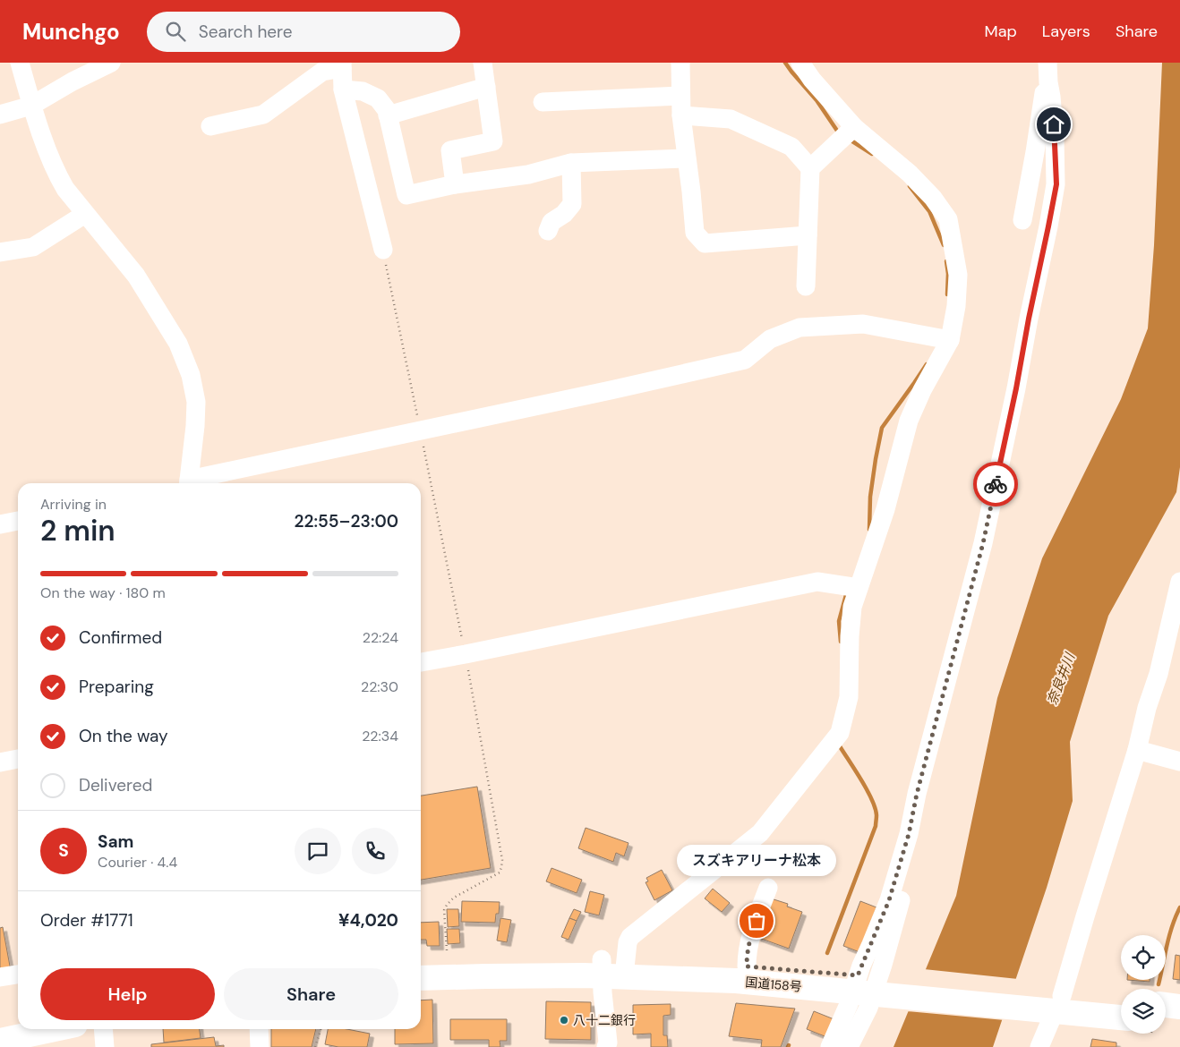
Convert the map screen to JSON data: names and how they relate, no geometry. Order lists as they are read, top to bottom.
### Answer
{
  "streets": {
    "highway": ["国道158号"]
  },
  "water": ["奈良井川"],
  "places": ["スズキアリーナ松本", "八十二銀行"],
  "page": {
    "header": "Munchgo",
    "search": "Search here",
    "nav": ["Map", "Layers", "Share"],
    "heading": ["2 min", "Arriving in", "22:55–23:00"],
    "panel": [
      "Sam",
      "Courier · 4.4",
      "Order #1771",
      "¥4,020"
    ],
    "bar": "On the way · 180 m",
    "list": [
      ["Confirmed", "22:24"],
      ["Preparing", "22:30"],
      ["On the way", "22:34"],
      "Delivered"
    ],
    "round": "S",
    "bubble": "スズキアリーナ松本",
    "buttons": ["Help", "Share"]
  }
}
